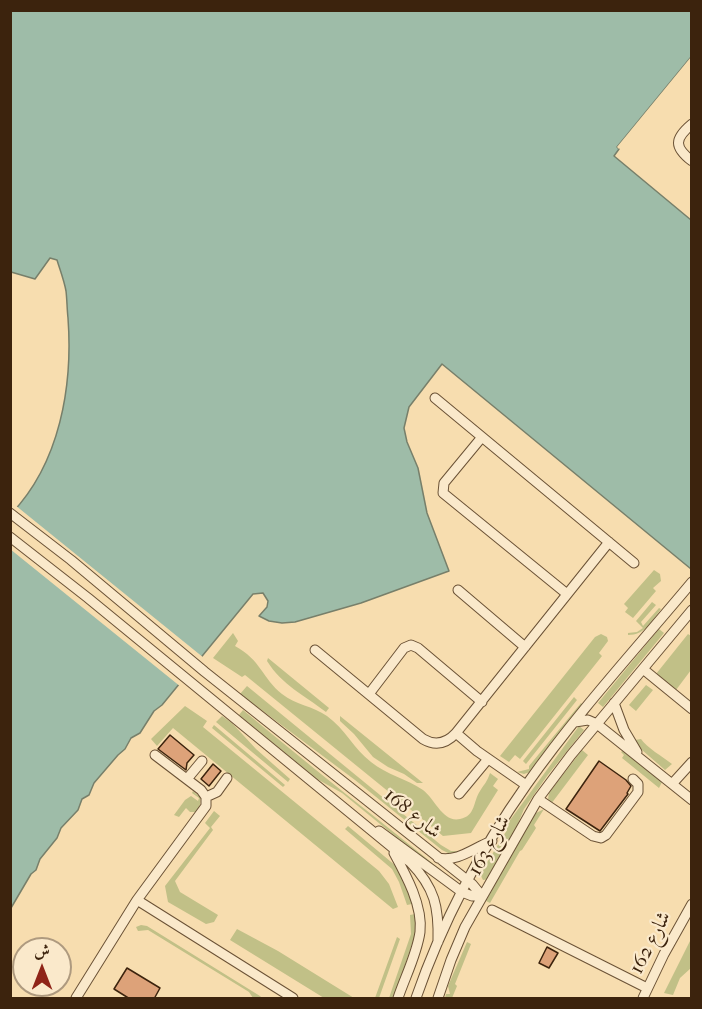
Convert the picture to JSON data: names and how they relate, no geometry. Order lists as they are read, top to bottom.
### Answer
{
  "streets": {
    "street": ["شارع 168", "شارع 163", "شارع 162"]
  },
  "crossings": [
    ["شارع 168", "شارع 163"]
  ],
  "north": "top"
}
